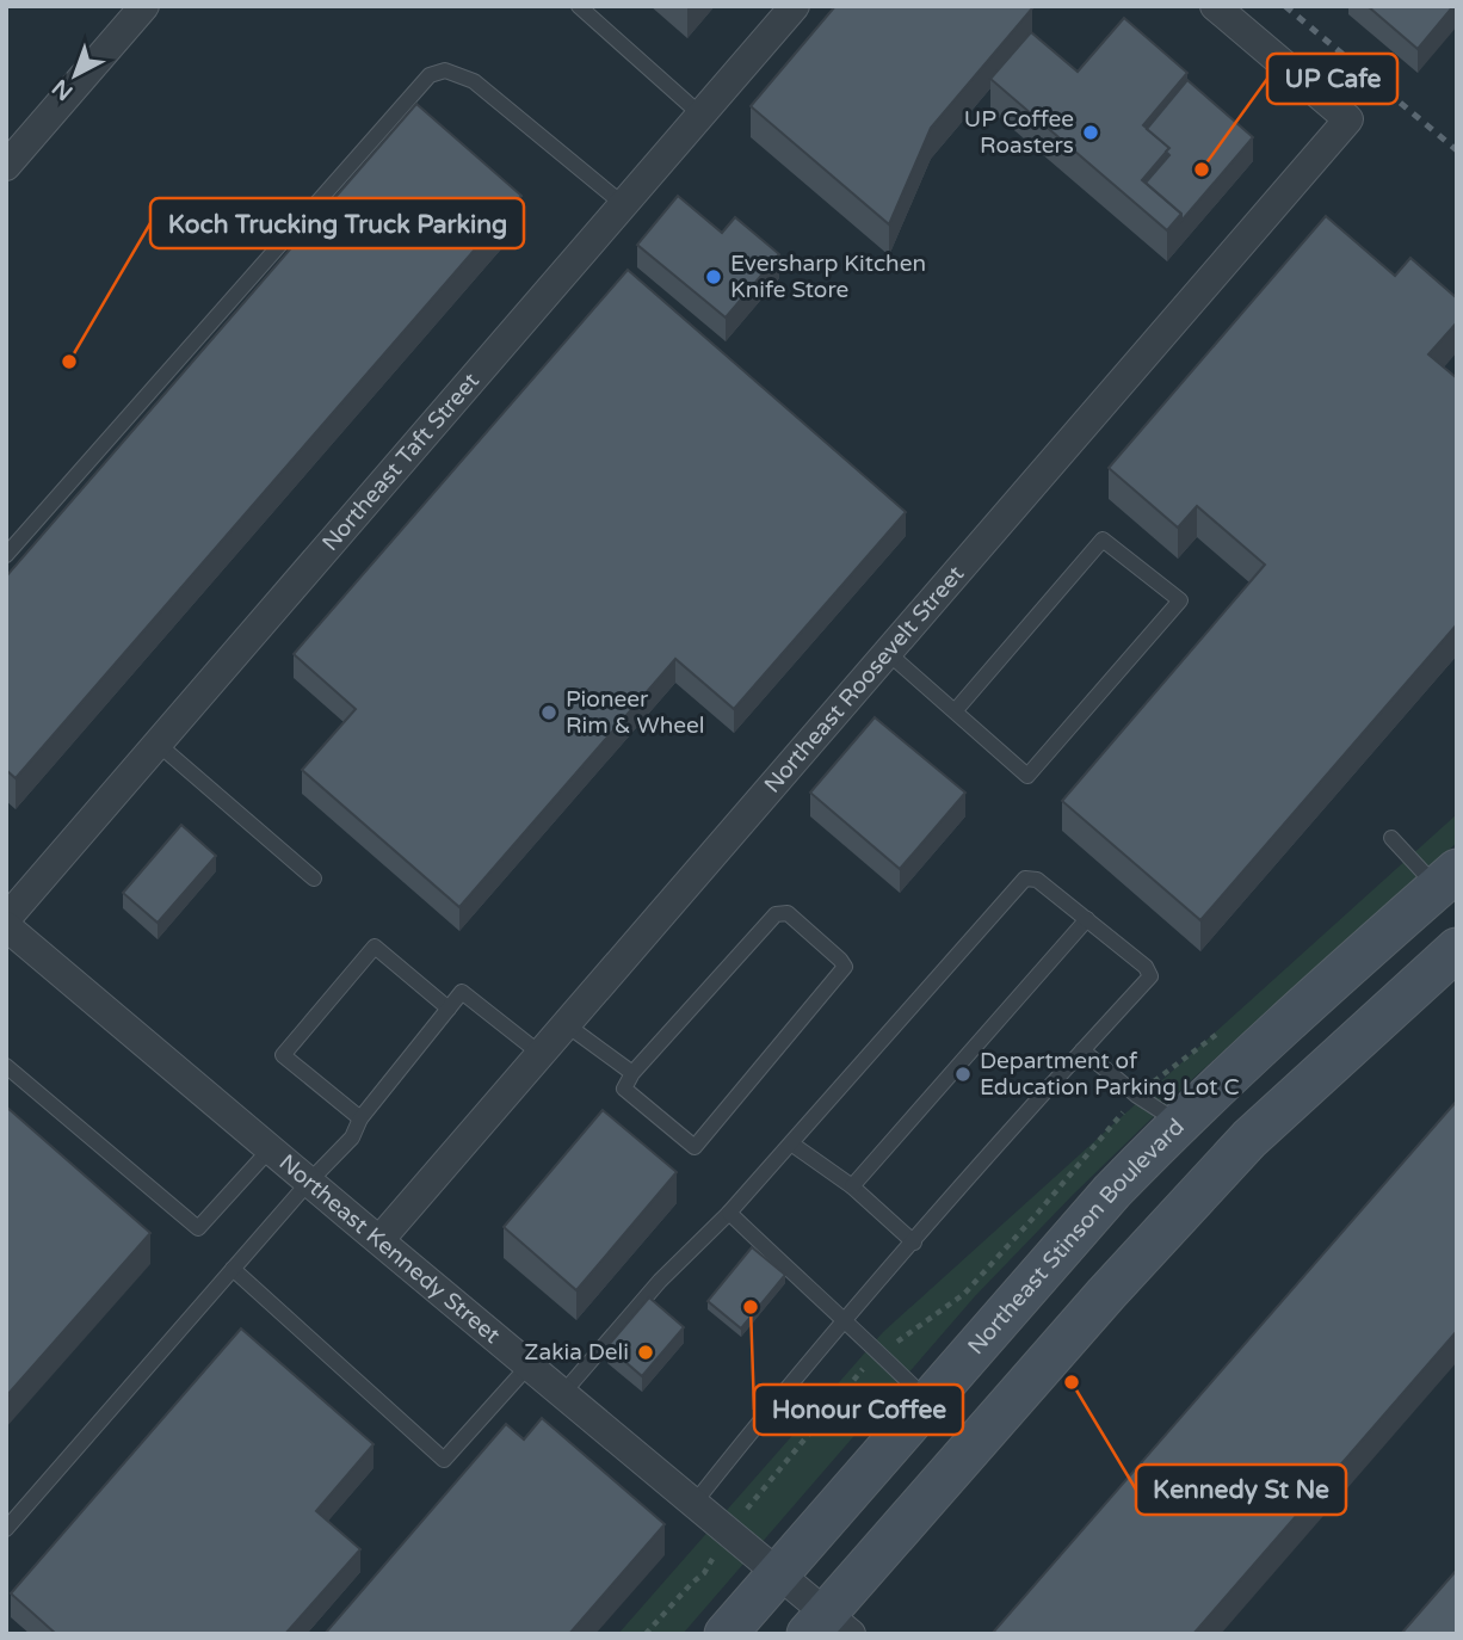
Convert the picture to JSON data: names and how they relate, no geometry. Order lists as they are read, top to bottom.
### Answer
{
  "streets": {
    "main road": ["Northeast Stinson Boulevard"],
    "street": ["Northeast Taft Street", "Northeast Roosevelt Street", "Northeast Kennedy Street"]
  },
  "crossings": [
    ["Northeast Roosevelt Street", "Northeast Kennedy Street"],
    ["Northeast Stinson Boulevard", "Northeast Kennedy Street"]
  ],
  "places": [
    "UP Coffee Roasters",
    "UP Cafe",
    "Eversharp Kitchen Knife Store",
    "Koch Trucking Truck Parking",
    "Pioneer Rim & Wheel",
    "Department of Education Parking Lot C",
    "Honour Coffee",
    "Zakia Deli",
    "Kennedy St Ne"
  ],
  "north": "bottom left"
}
